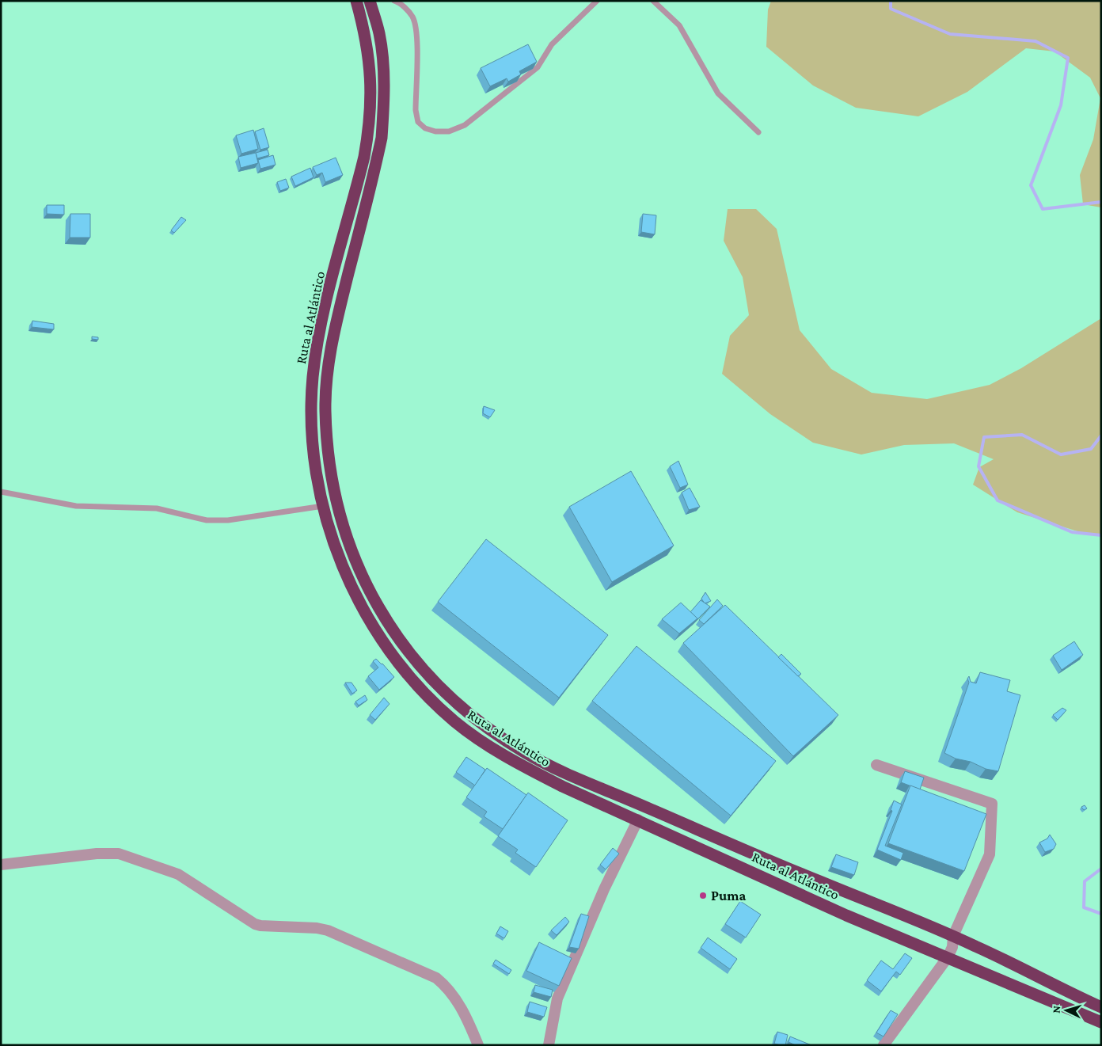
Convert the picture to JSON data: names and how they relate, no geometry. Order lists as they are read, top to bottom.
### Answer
{
  "streets": {
    "highway": ["Ruta al Atlántico"]
  },
  "places": ["Puma"],
  "north": "left"
}
